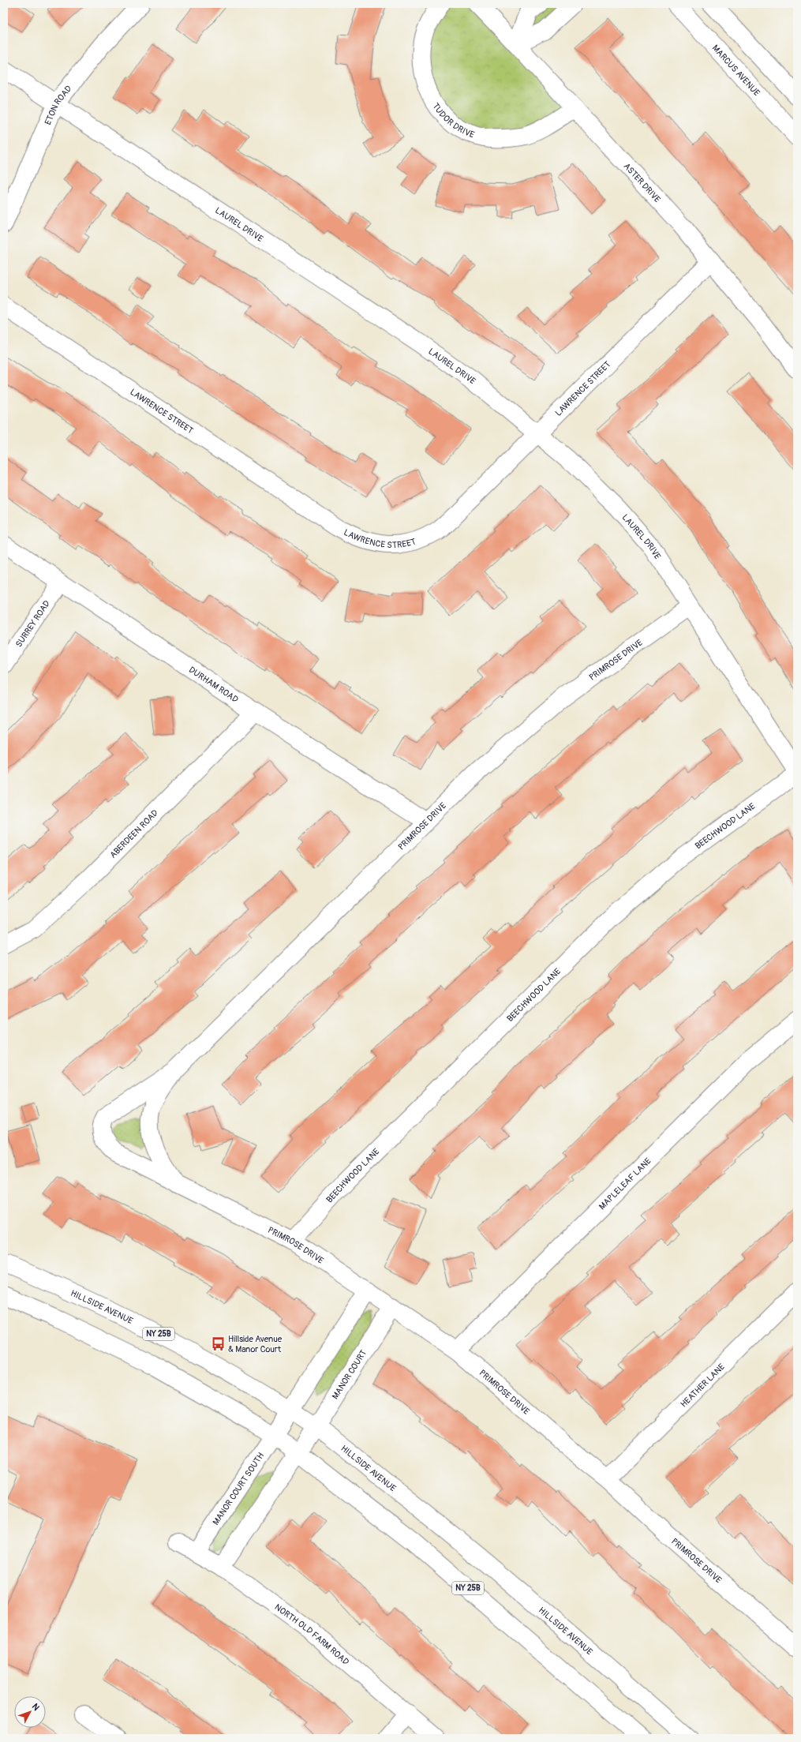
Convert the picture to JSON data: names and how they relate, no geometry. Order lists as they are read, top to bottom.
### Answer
{
  "streets": {
    "street": [
      "MARCUS AVENUE",
      "ETON ROAD",
      "TUDOR DRIVE",
      "ASTER DRIVE",
      "LAUREL DRIVE",
      "LAWRENCE STREET",
      "SURREY ROAD",
      "PRIMROSE DRIVE",
      "DURHAM ROAD",
      "BEECHWOOD LANE",
      "ABERDEEN ROAD",
      "MAPLELEAF LANE",
      "HILLSIDE AVENUE",
      "NY 25B",
      "MANOR COURT",
      "HEATHER LANE",
      "MANOR COURT SOUTH",
      "NORTH OLD FARM ROAD"
    ]
  },
  "crossings": [
    ["ETON ROAD", "LAUREL DRIVE"],
    ["TUDOR DRIVE", "ASTER DRIVE"],
    ["ASTER DRIVE", "LAWRENCE STREET"],
    ["LAUREL DRIVE", "LAWRENCE STREET"],
    ["LAUREL DRIVE", "PRIMROSE DRIVE"],
    ["LAUREL DRIVE", "BEECHWOOD LANE"],
    ["SURREY ROAD", "DURHAM ROAD"],
    ["PRIMROSE DRIVE", "DURHAM ROAD"],
    ["PRIMROSE DRIVE", "BEECHWOOD LANE"],
    ["PRIMROSE DRIVE", "MAPLELEAF LANE"],
    ["PRIMROSE DRIVE", "MANOR COURT"],
    ["PRIMROSE DRIVE", "HEATHER LANE"],
    ["DURHAM ROAD", "ABERDEEN ROAD"],
    ["HILLSIDE AVENUE", "MANOR COURT"],
    ["NY 25B", "MANOR COURT"],
    ["NY 25B", "MANOR COURT SOUTH"],
    ["MANOR COURT SOUTH", "NORTH OLD FARM ROAD"]
  ],
  "places": {
    "bus stop": ["Hillside Avenue & Manor Court"]
  },
  "north": "top right"
}
